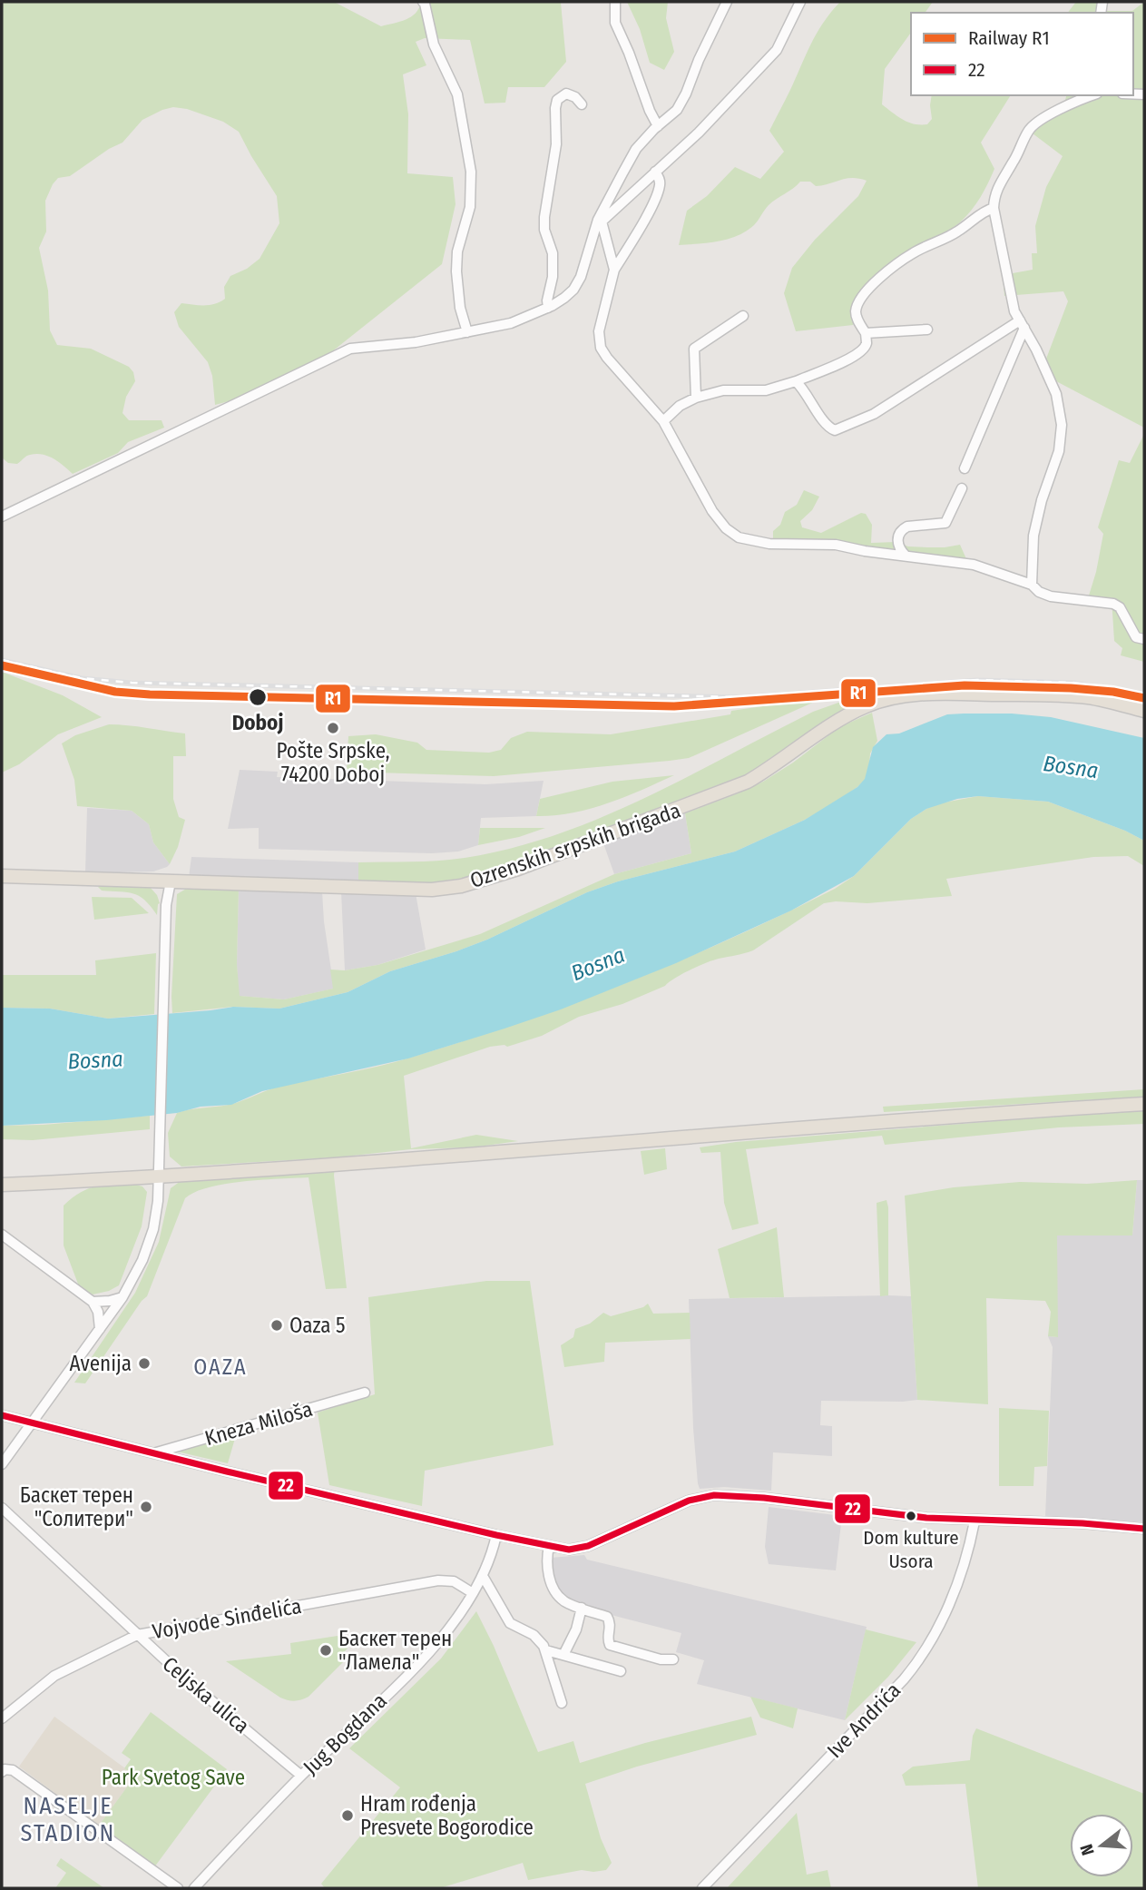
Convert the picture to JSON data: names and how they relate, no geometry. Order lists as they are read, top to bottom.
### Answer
{
  "streets": {
    "main road": ["Ozrenskih srpskih brigada"],
    "street": [
      "Kneza Miloša",
      "Vojvode Sinđelića",
      "Celjska ulica",
      "Ive Andrića",
      "Jug Bogdana"
    ]
  },
  "crossings": [
    ["Vojvode Sinđelića", "Celjska ulica"],
    ["Vojvode Sinđelića", "Jug Bogdana"],
    ["Celjska ulica", "Jug Bogdana"]
  ],
  "districts": ["OAZA", "NASELJE STADION"],
  "water": ["Bosna"],
  "parks": ["Park Svetog Save"],
  "places": [
    "Doboj",
    "Pošte Srpske, 74200 Doboj",
    "Oaza 5",
    "Avenija",
    "Баскет терен \"Солитери\"",
    "Dom kulture Usora",
    "Баскет терен \"Ламела\"",
    "Hram rođenja Presvete Bogorodice"
  ],
  "lines": ["rail line R1", "transit line 22"],
  "legend": ["Railway R1", "22"],
  "north": "left"
}
